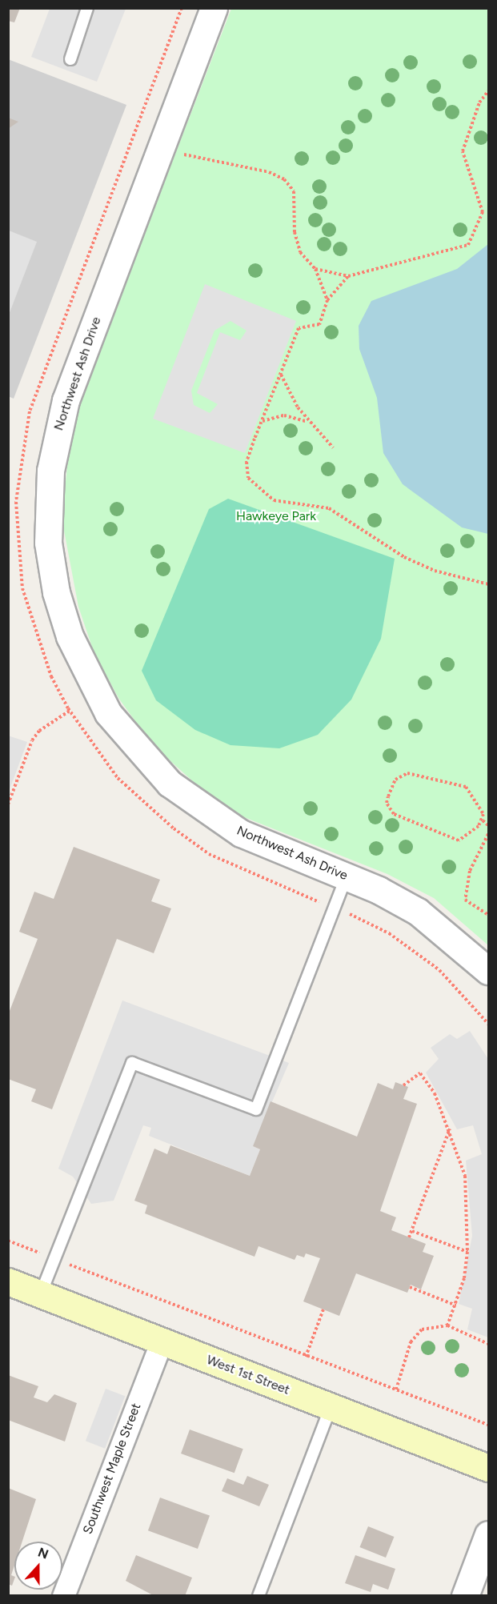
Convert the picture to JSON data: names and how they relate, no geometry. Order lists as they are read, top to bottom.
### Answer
{
  "streets": {
    "main road": ["West 1st Street"],
    "street": ["Northwest Ash Drive", "Southwest Maple Street"]
  },
  "crossings": [
    ["West 1st Street", "Southwest Maple Street"]
  ],
  "parks": ["Hawkeye Park"],
  "north": "top"
}
